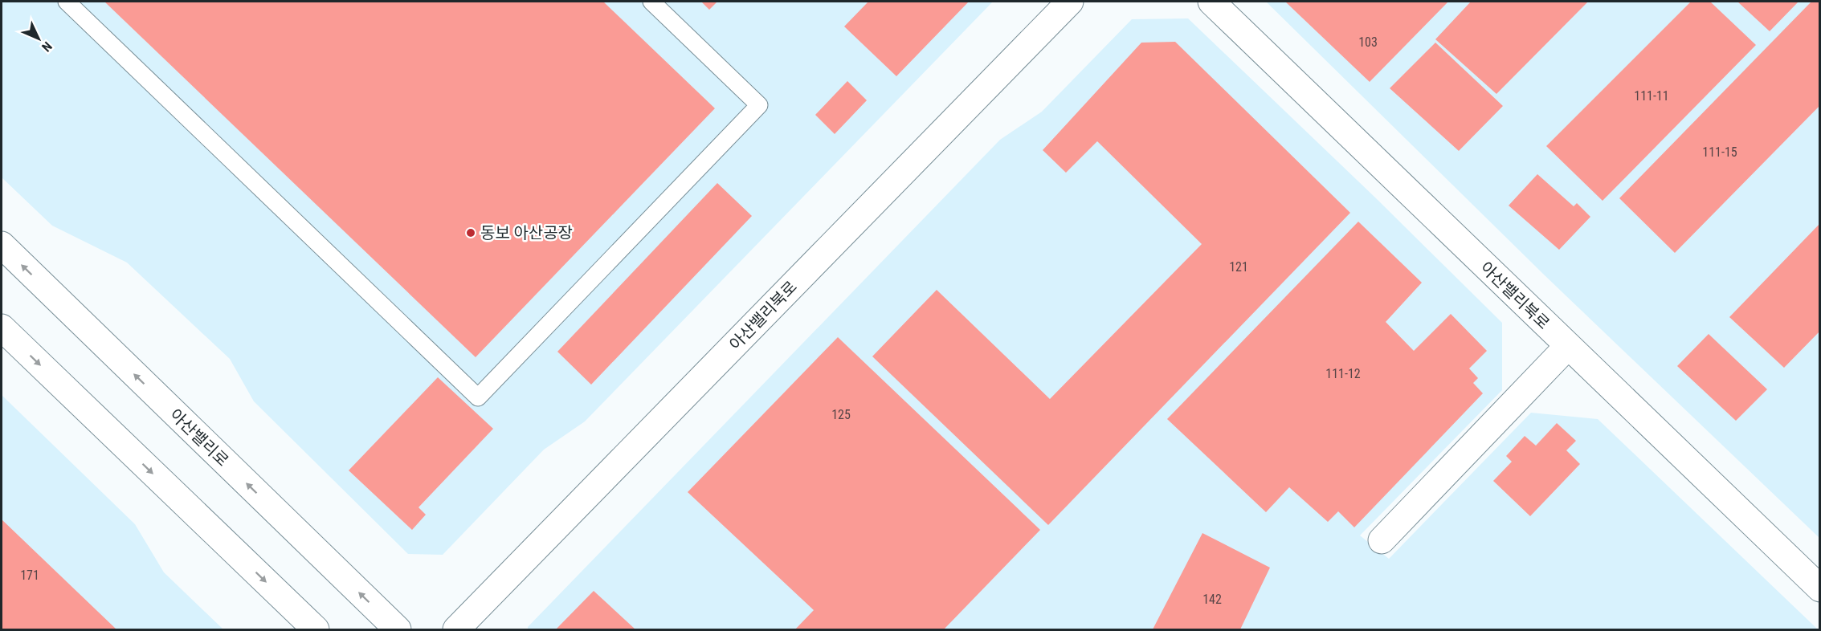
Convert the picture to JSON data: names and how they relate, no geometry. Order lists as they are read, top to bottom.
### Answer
{
  "streets": {
    "street": ["아산밸리북로", "아산밸리로"]
  },
  "places": ["동보 아산공장"],
  "house_numbers": [
    "103",
    "111-11",
    "111-15",
    "121",
    "111-12",
    "125",
    "171",
    "142"
  ],
  "north": "bottom right"
}
